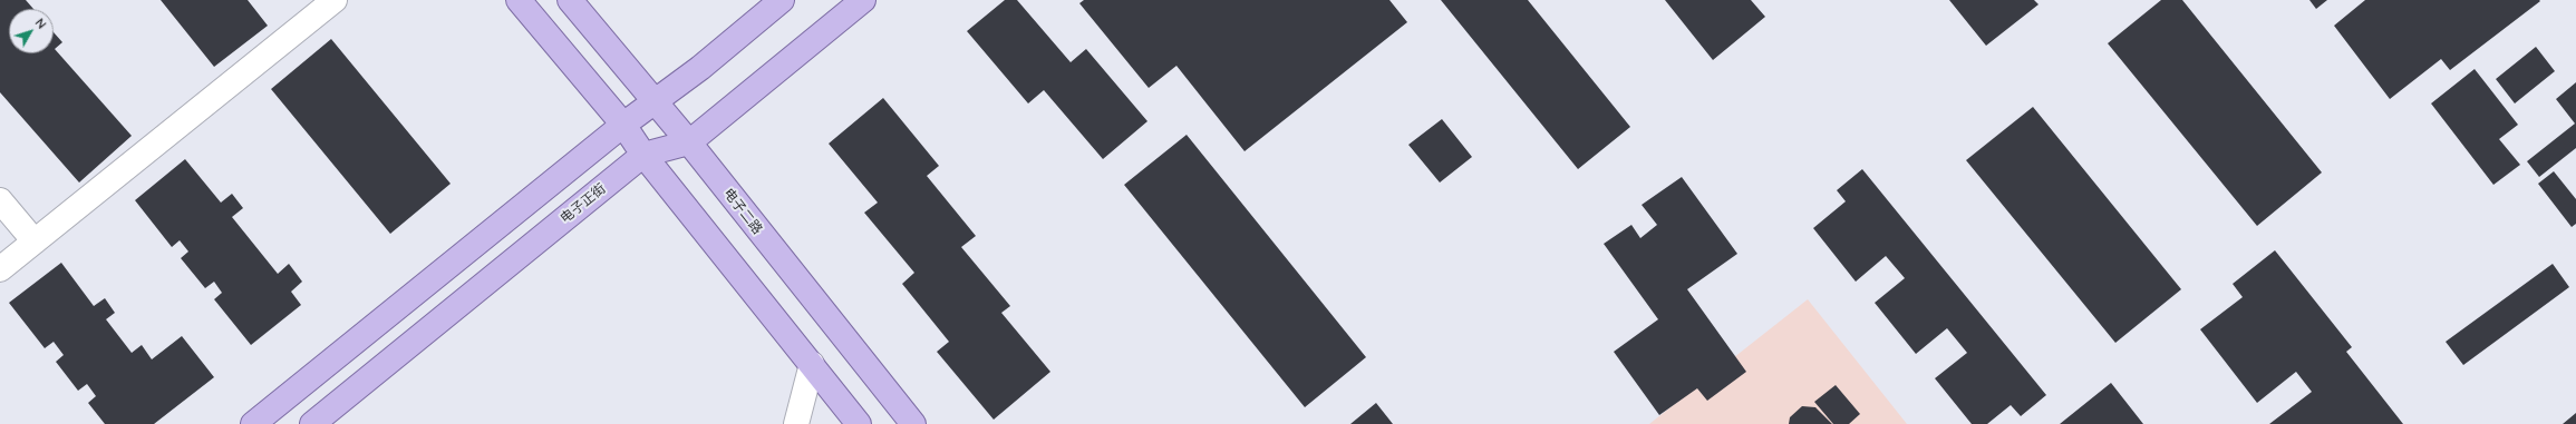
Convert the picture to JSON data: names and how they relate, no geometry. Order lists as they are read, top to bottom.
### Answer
{
  "streets": {
    "main road": ["电子正街", "电子二路"]
  },
  "crossings": [
    ["电子正街", "电子二路"]
  ],
  "north": "top right"
}
